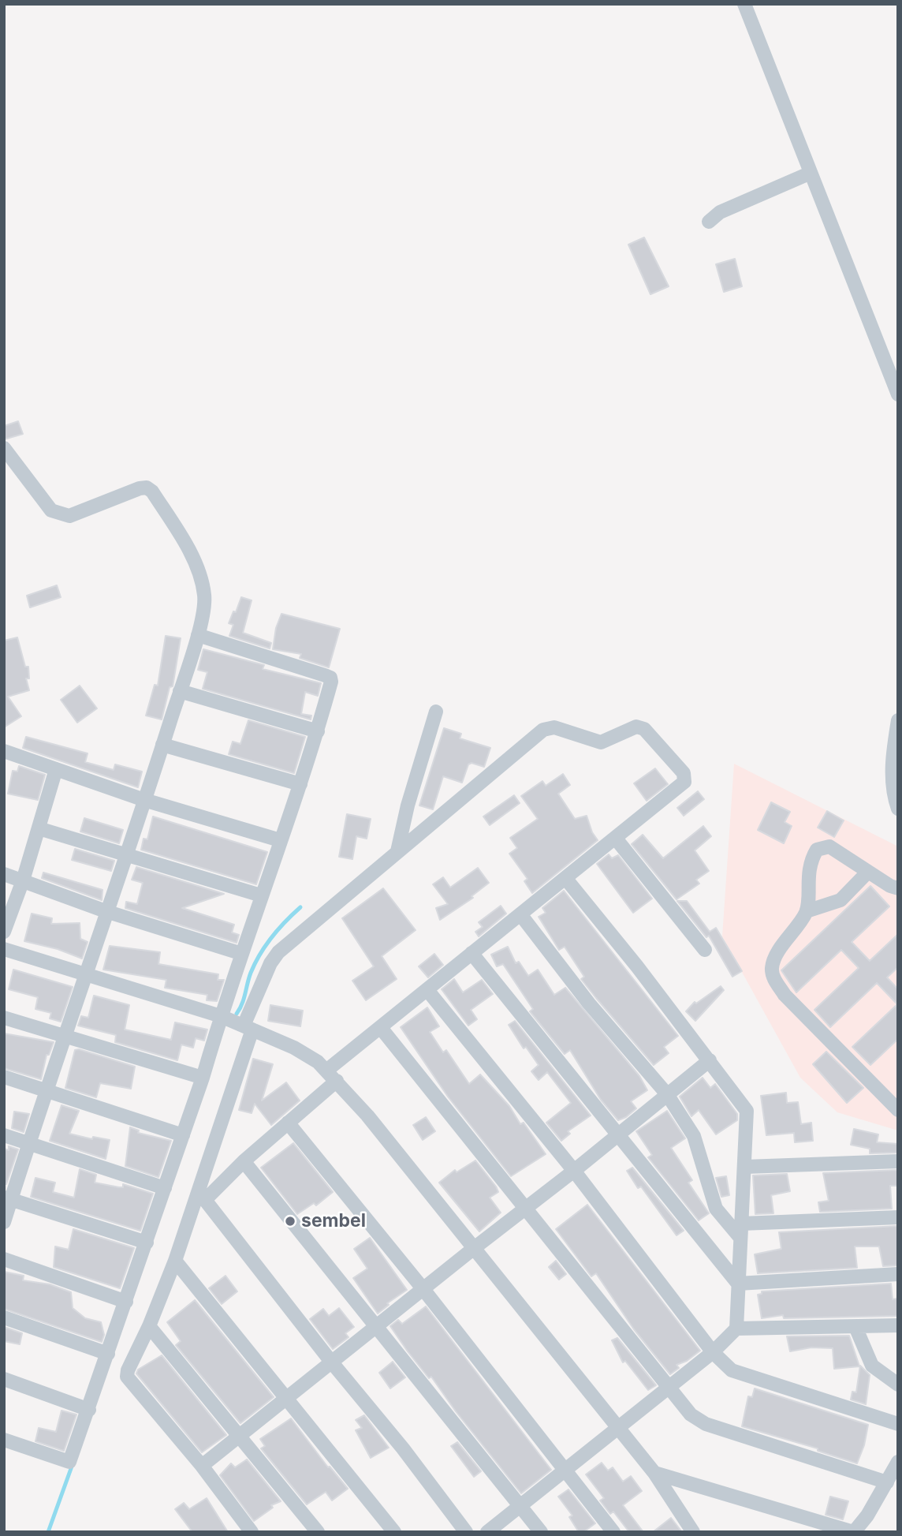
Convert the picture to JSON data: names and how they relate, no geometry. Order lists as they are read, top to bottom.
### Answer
{
  "places": ["sembel"]
}
